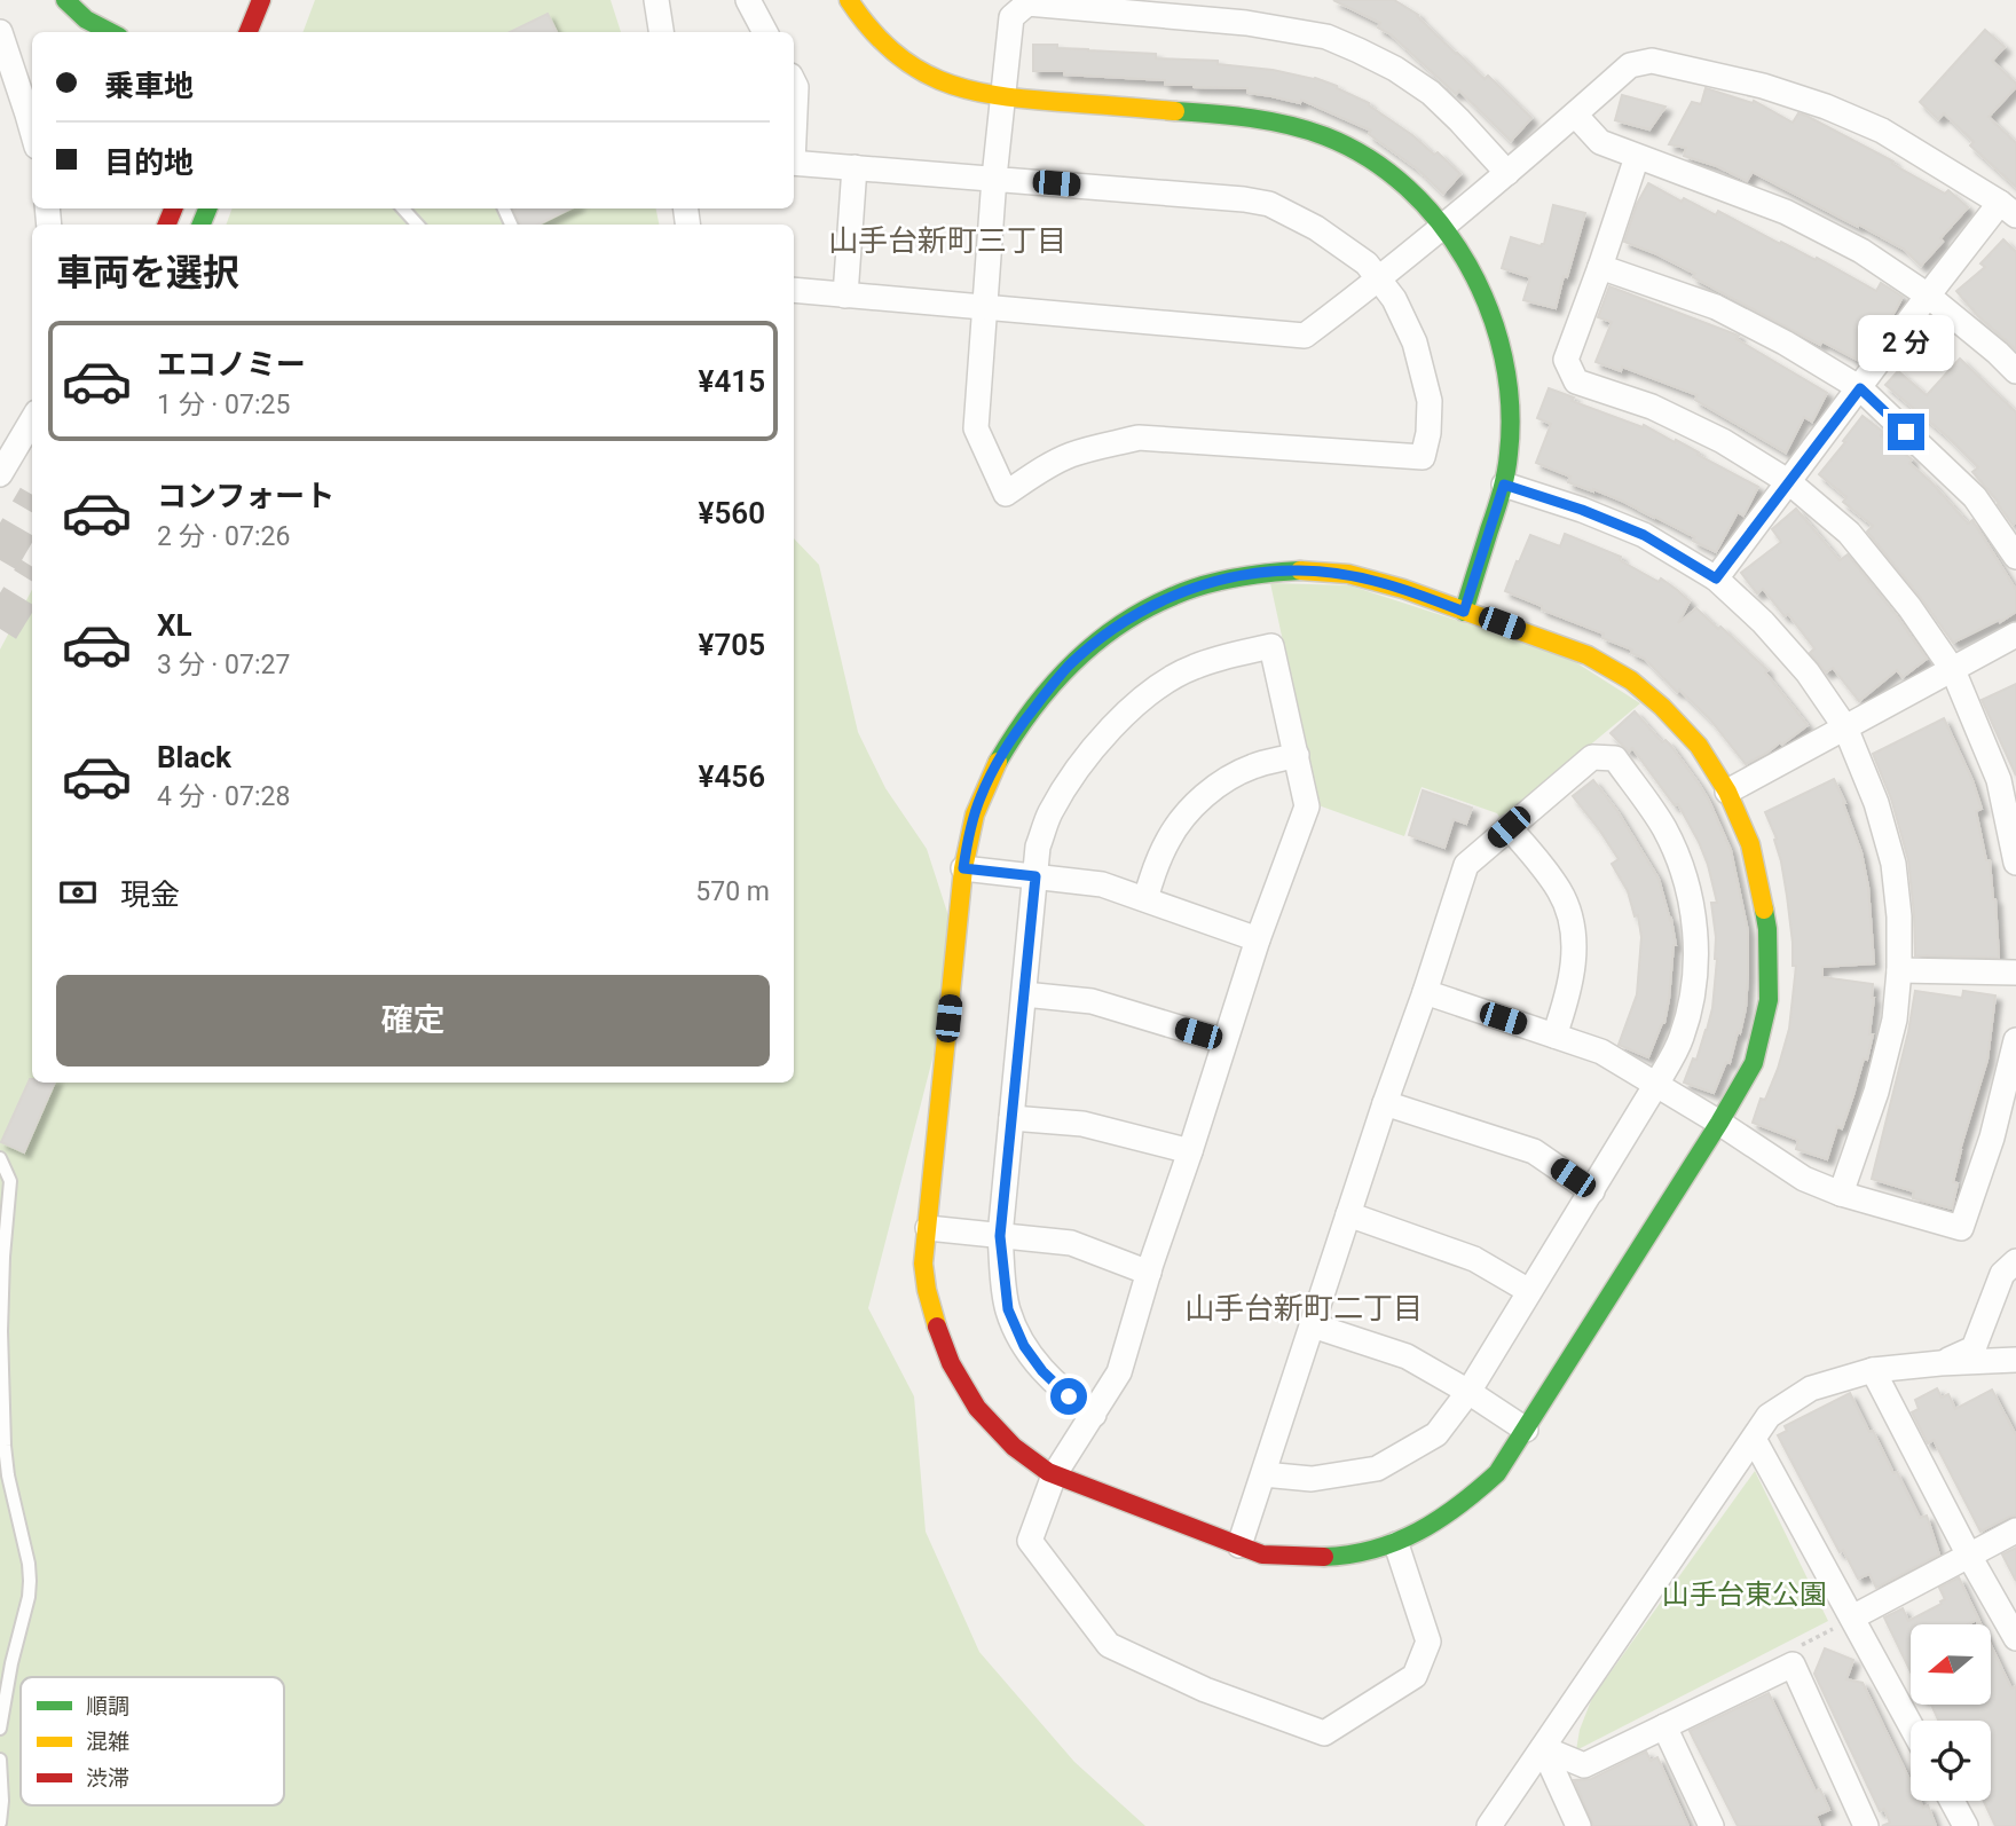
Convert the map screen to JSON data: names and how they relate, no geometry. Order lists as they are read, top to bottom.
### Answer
{
  "districts": ["山手台新町三丁目", "山手台新町二丁目"],
  "parks": ["山手台東公園"],
  "legend": ["順調", "混雑", "渋滞"],
  "north": "left",
  "page": {
    "banner": ["乗車地", "目的地"],
    "heading": "車両を選択",
    "bubble": "2 分",
    "list": [
      {
        "name": "エコノミー",
        "note": "1 分 · 07:25",
        "value": "¥415"
      },
      {
        "name": "コンフォート",
        "note": "2 分 · 07:26",
        "value": "¥560"
      },
      {
        "name": "XL",
        "note": "3 分 · 07:27",
        "value": "¥705"
      },
      {
        "name": "Black",
        "note": "4 分 · 07:28",
        "value": "¥456"
      }
    ],
    "pay": ["現金", "570 m"],
    "buttons": "確定"
  }
}
